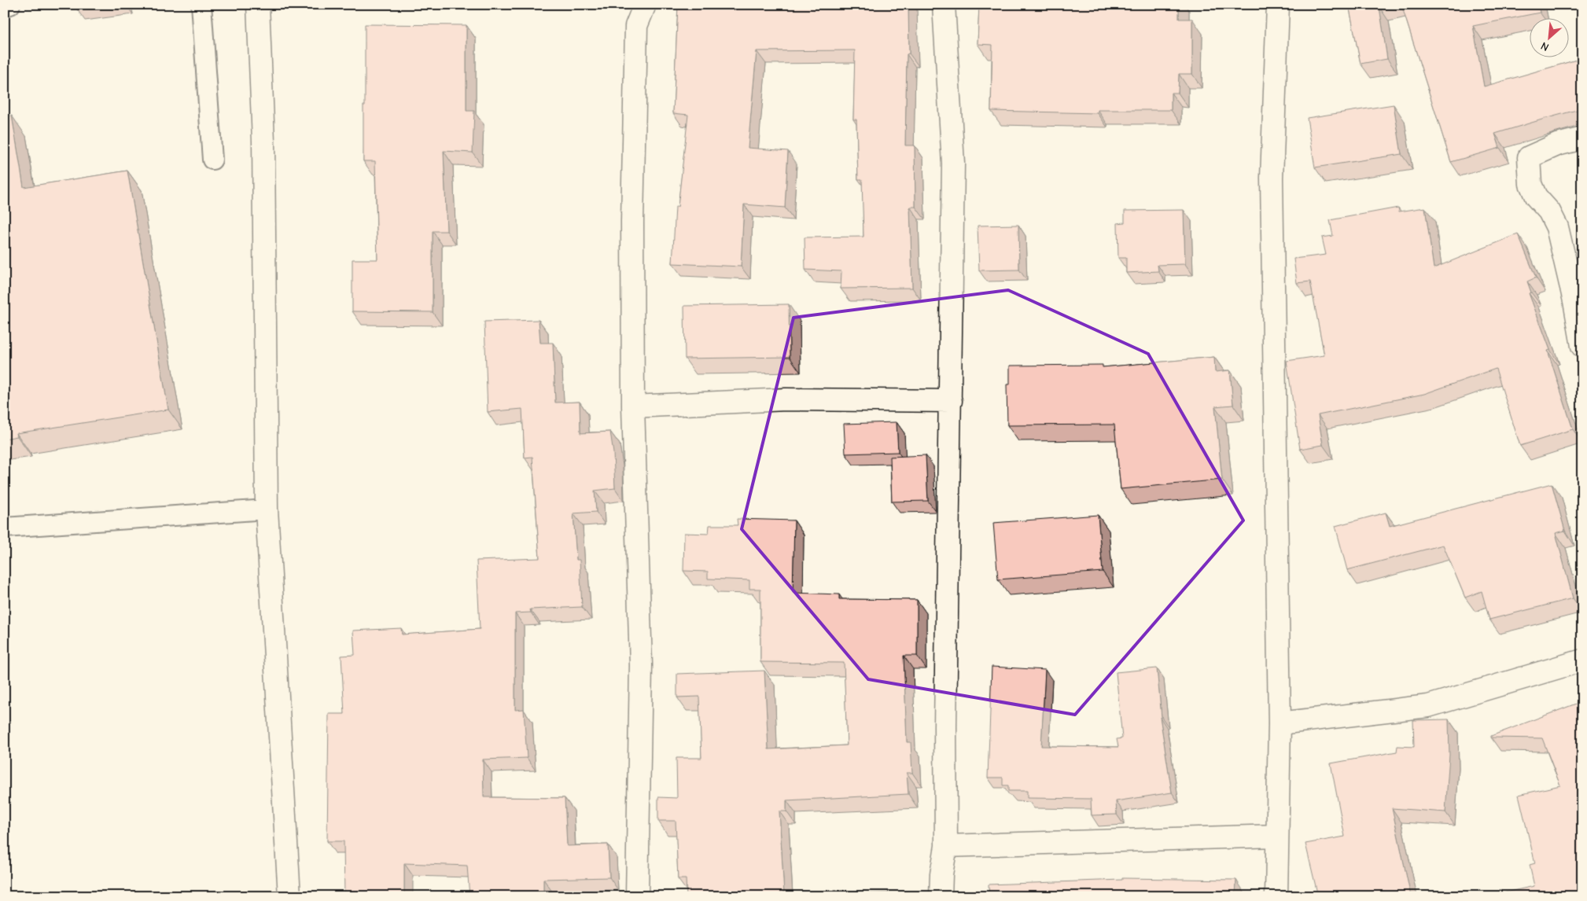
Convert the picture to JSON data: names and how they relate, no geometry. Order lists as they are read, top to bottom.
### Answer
{
  "north": "bottom left"
}
